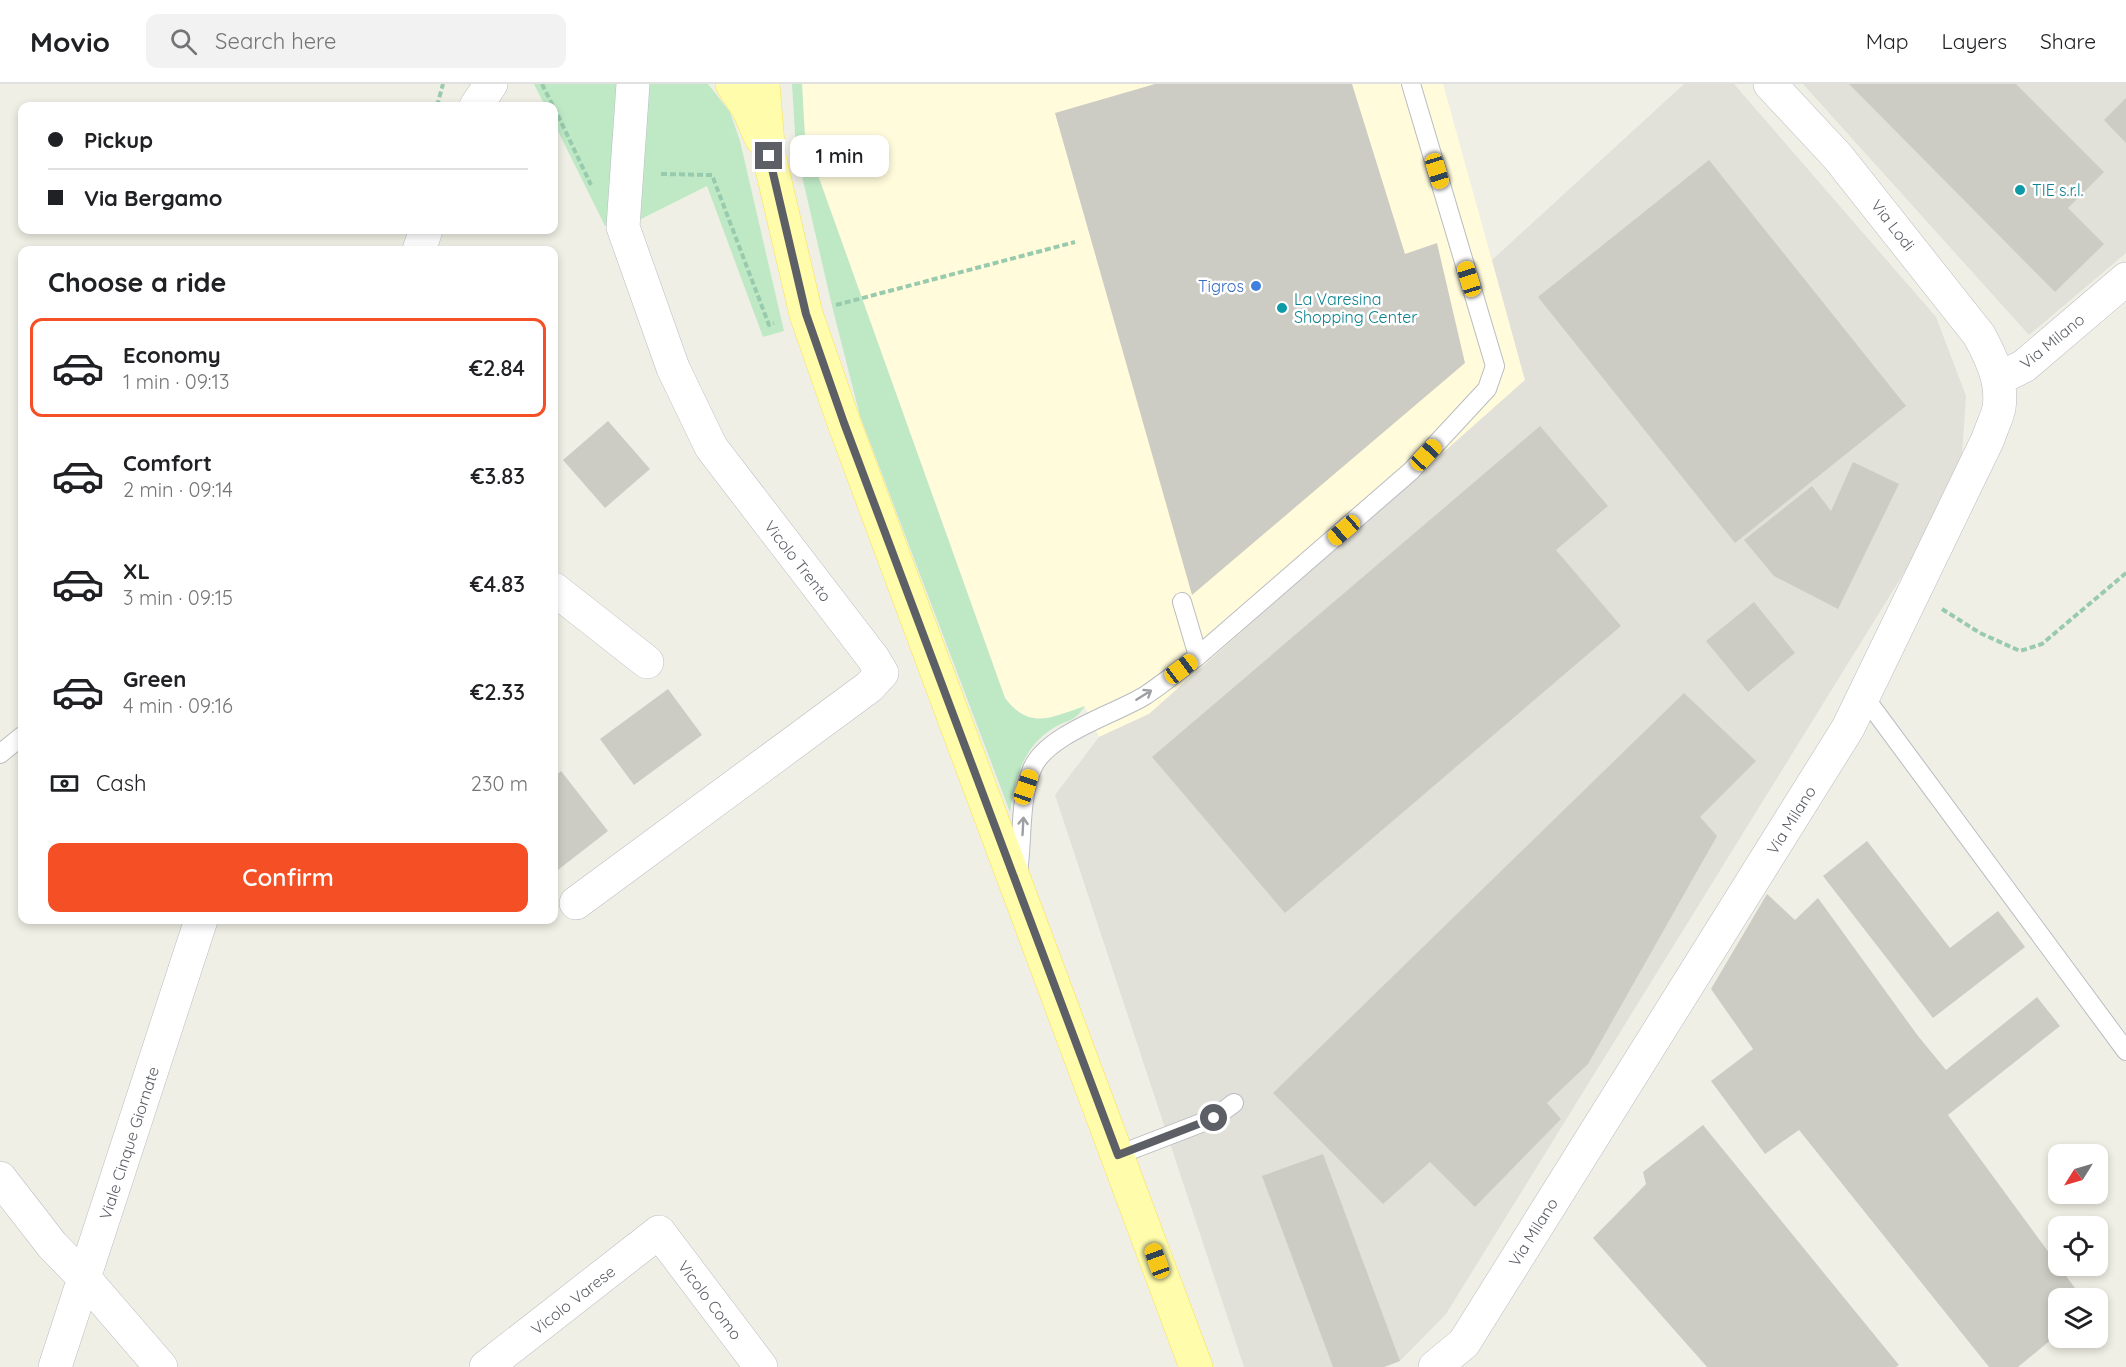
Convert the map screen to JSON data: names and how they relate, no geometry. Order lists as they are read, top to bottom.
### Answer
{
  "streets": {
    "street": [
      "Via Lodi",
      "Via Milano",
      "Vicolo Trento",
      "Viale Cinque Giornate",
      "Vicolo Varese",
      "Vicolo Como"
    ]
  },
  "crossings": [
    ["Via Lodi", "Via Milano"],
    ["Vicolo Varese", "Vicolo Como"]
  ],
  "places": ["TIE s.r.l.", "Tigros", "La Varesina Shopping Center"],
  "north": "bottom left",
  "page": {
    "header": "Movio",
    "search": "Search here",
    "nav": ["Map", "Layers", "Share"],
    "banner": ["Pickup", "Via Bergamo"],
    "bubble": "1 min",
    "heading": "Choose a ride",
    "list": [
      {
        "name": "Economy",
        "note": "1 min · 09:13",
        "value": "€2.84"
      },
      {
        "name": "Comfort",
        "note": "2 min · 09:14",
        "value": "€3.83"
      },
      {
        "name": "XL",
        "note": "3 min · 09:15",
        "value": "€4.83"
      },
      {
        "name": "Green",
        "note": "4 min · 09:16",
        "value": "€2.33"
      }
    ],
    "pay": ["Cash", "230 m"],
    "buttons": "Confirm"
  }
}
